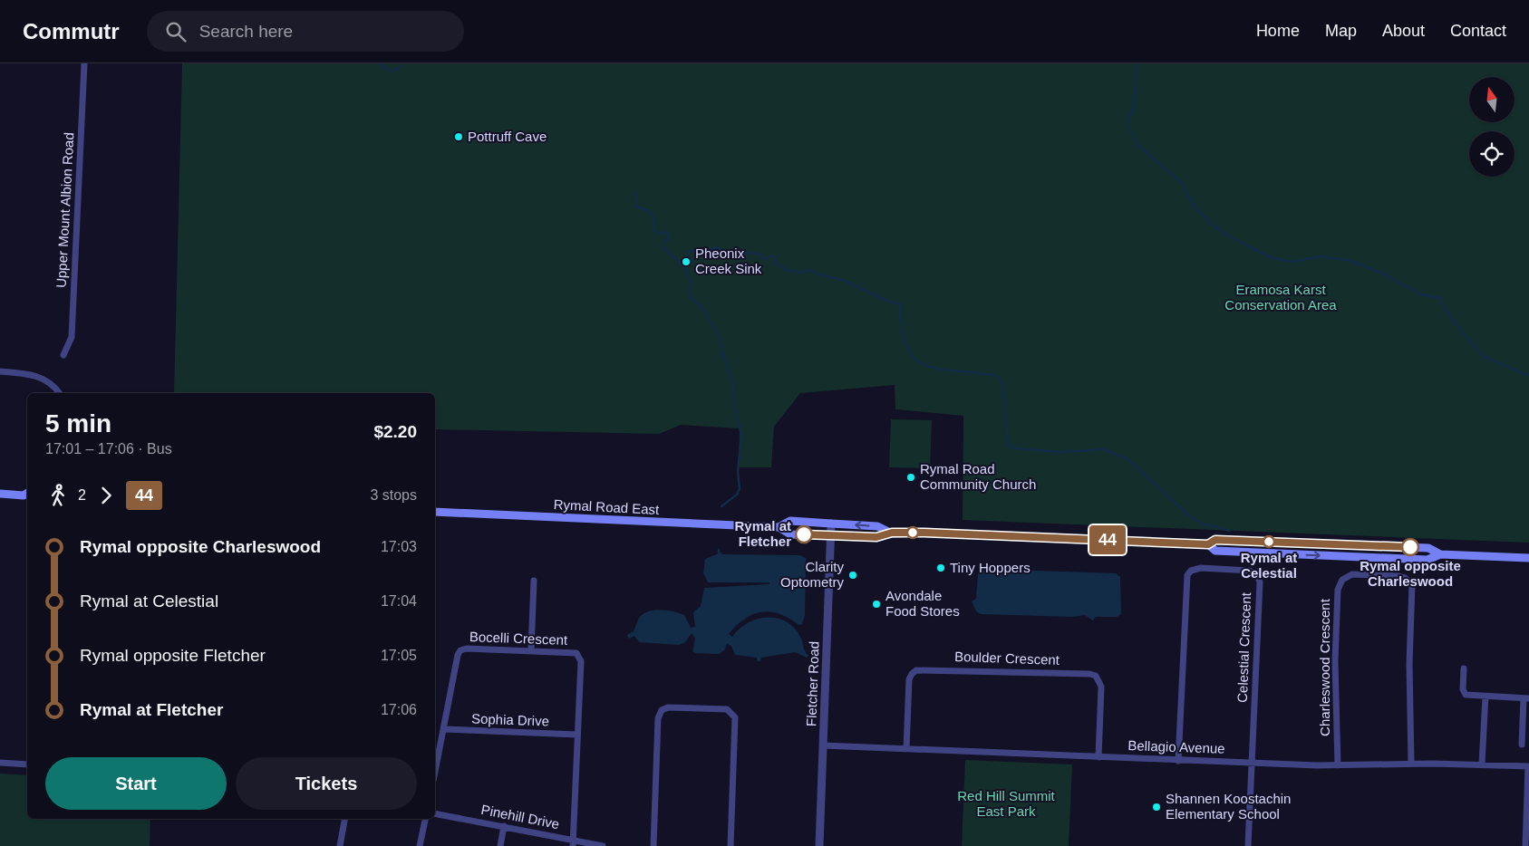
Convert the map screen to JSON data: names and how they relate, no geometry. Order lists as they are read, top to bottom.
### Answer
{
  "streets": {
    "main road": ["Rymal Road East"],
    "street": [
      "Upper Mount Albion Road",
      "Bocelli Crescent",
      "Celestial Crescent",
      "Boulder Crescent",
      "Charleswood Crescent",
      "Fletcher Road",
      "Sophia Drive",
      "Bellagio Avenue",
      "Pinehill Drive"
    ]
  },
  "crossings": [
    ["Rymal Road East", "Fletcher Road"],
    ["Bocelli Crescent", "Sophia Drive"],
    ["Bocelli Crescent", "Pinehill Drive"],
    ["Celestial Crescent", "Bellagio Avenue"],
    ["Boulder Crescent", "Bellagio Avenue"],
    ["Charleswood Crescent", "Bellagio Avenue"],
    ["Fletcher Road", "Bellagio Avenue"]
  ],
  "parks": ["Eramosa Karst Conservation Area", "Red Hill Summit East Park"],
  "places": [
    "Pottruff Cave",
    "Pheonix Creek Sink",
    "Rymal Road Community Church",
    "Rymal at Fletcher",
    "Rymal at Celestial",
    "Rymal opposite Charleswood",
    "Tiny Hoppers",
    "Clarity Optometry",
    "Avondale Food Stores",
    "Shannen Koostachin Elementary School"
  ],
  "lines": ["bus line 44"],
  "north": "top",
  "page": {
    "header": "Commutr",
    "search": "Search here",
    "nav": [
      "Home",
      "Map",
      "About",
      "Contact"
    ],
    "on_map": "44",
    "heading": ["5 min", "17:01 – 17:06 · Bus", "$2.20"],
    "legs": ["2", "44", "3 stops"],
    "list": [
      {
        "name": "Rymal opposite Charleswood",
        "value": "17:03"
      },
      {
        "name": "Rymal at Celestial",
        "value": "17:04"
      },
      {
        "name": "Rymal opposite Fletcher",
        "value": "17:05"
      },
      {
        "name": "Rymal at Fletcher",
        "value": "17:06"
      }
    ],
    "buttons": ["Start", "Tickets"]
  }
}
